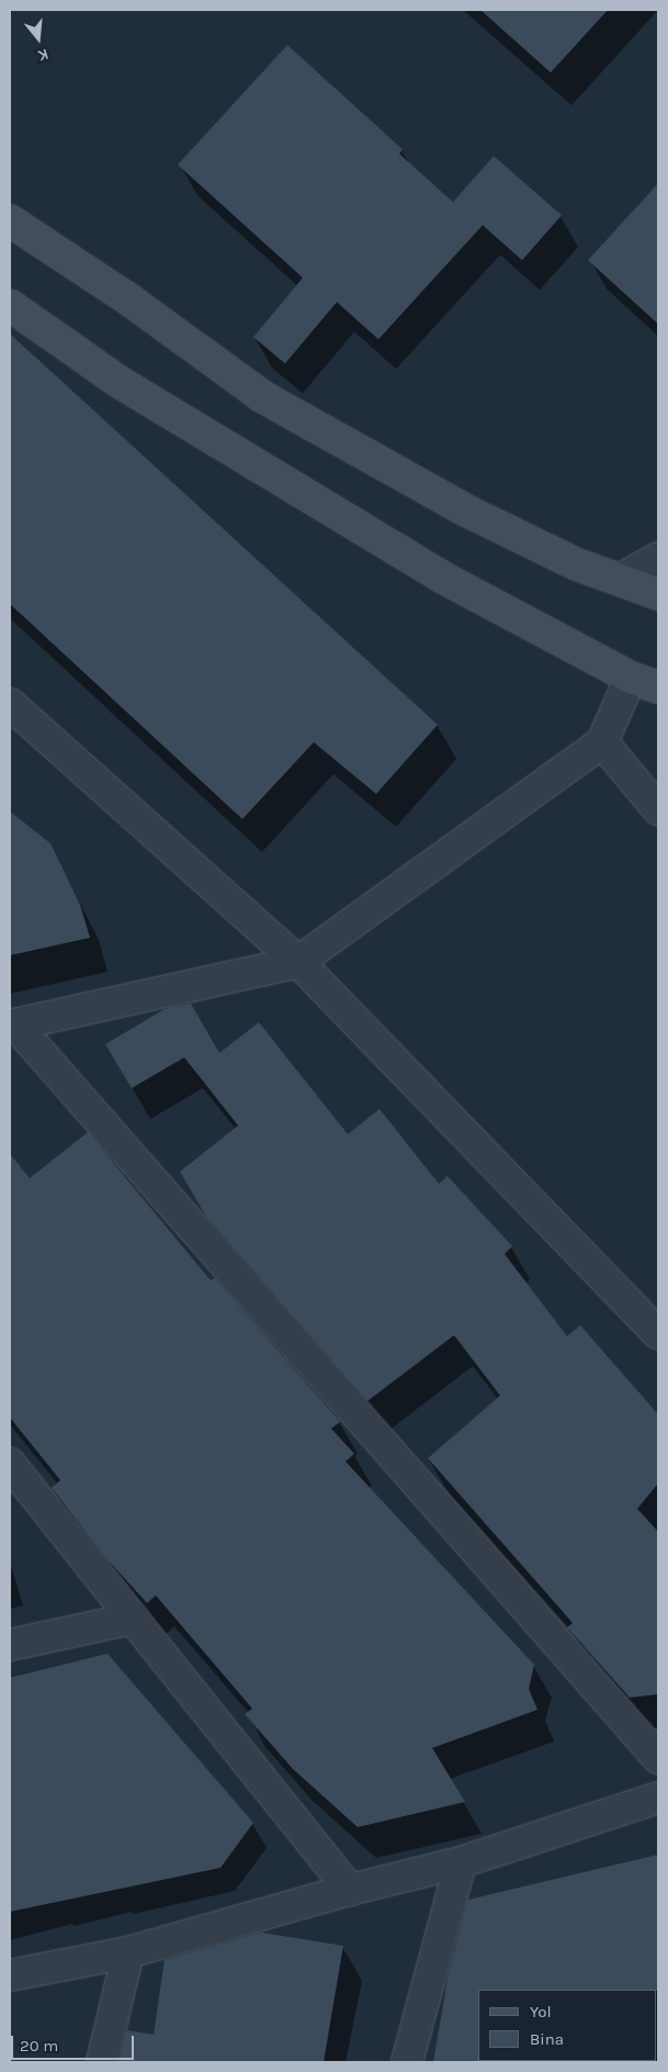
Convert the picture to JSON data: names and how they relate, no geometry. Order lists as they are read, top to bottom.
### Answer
{
  "legend": ["Yol", "Bina"],
  "scale_bar": "20 m",
  "north": "bottom"
}
